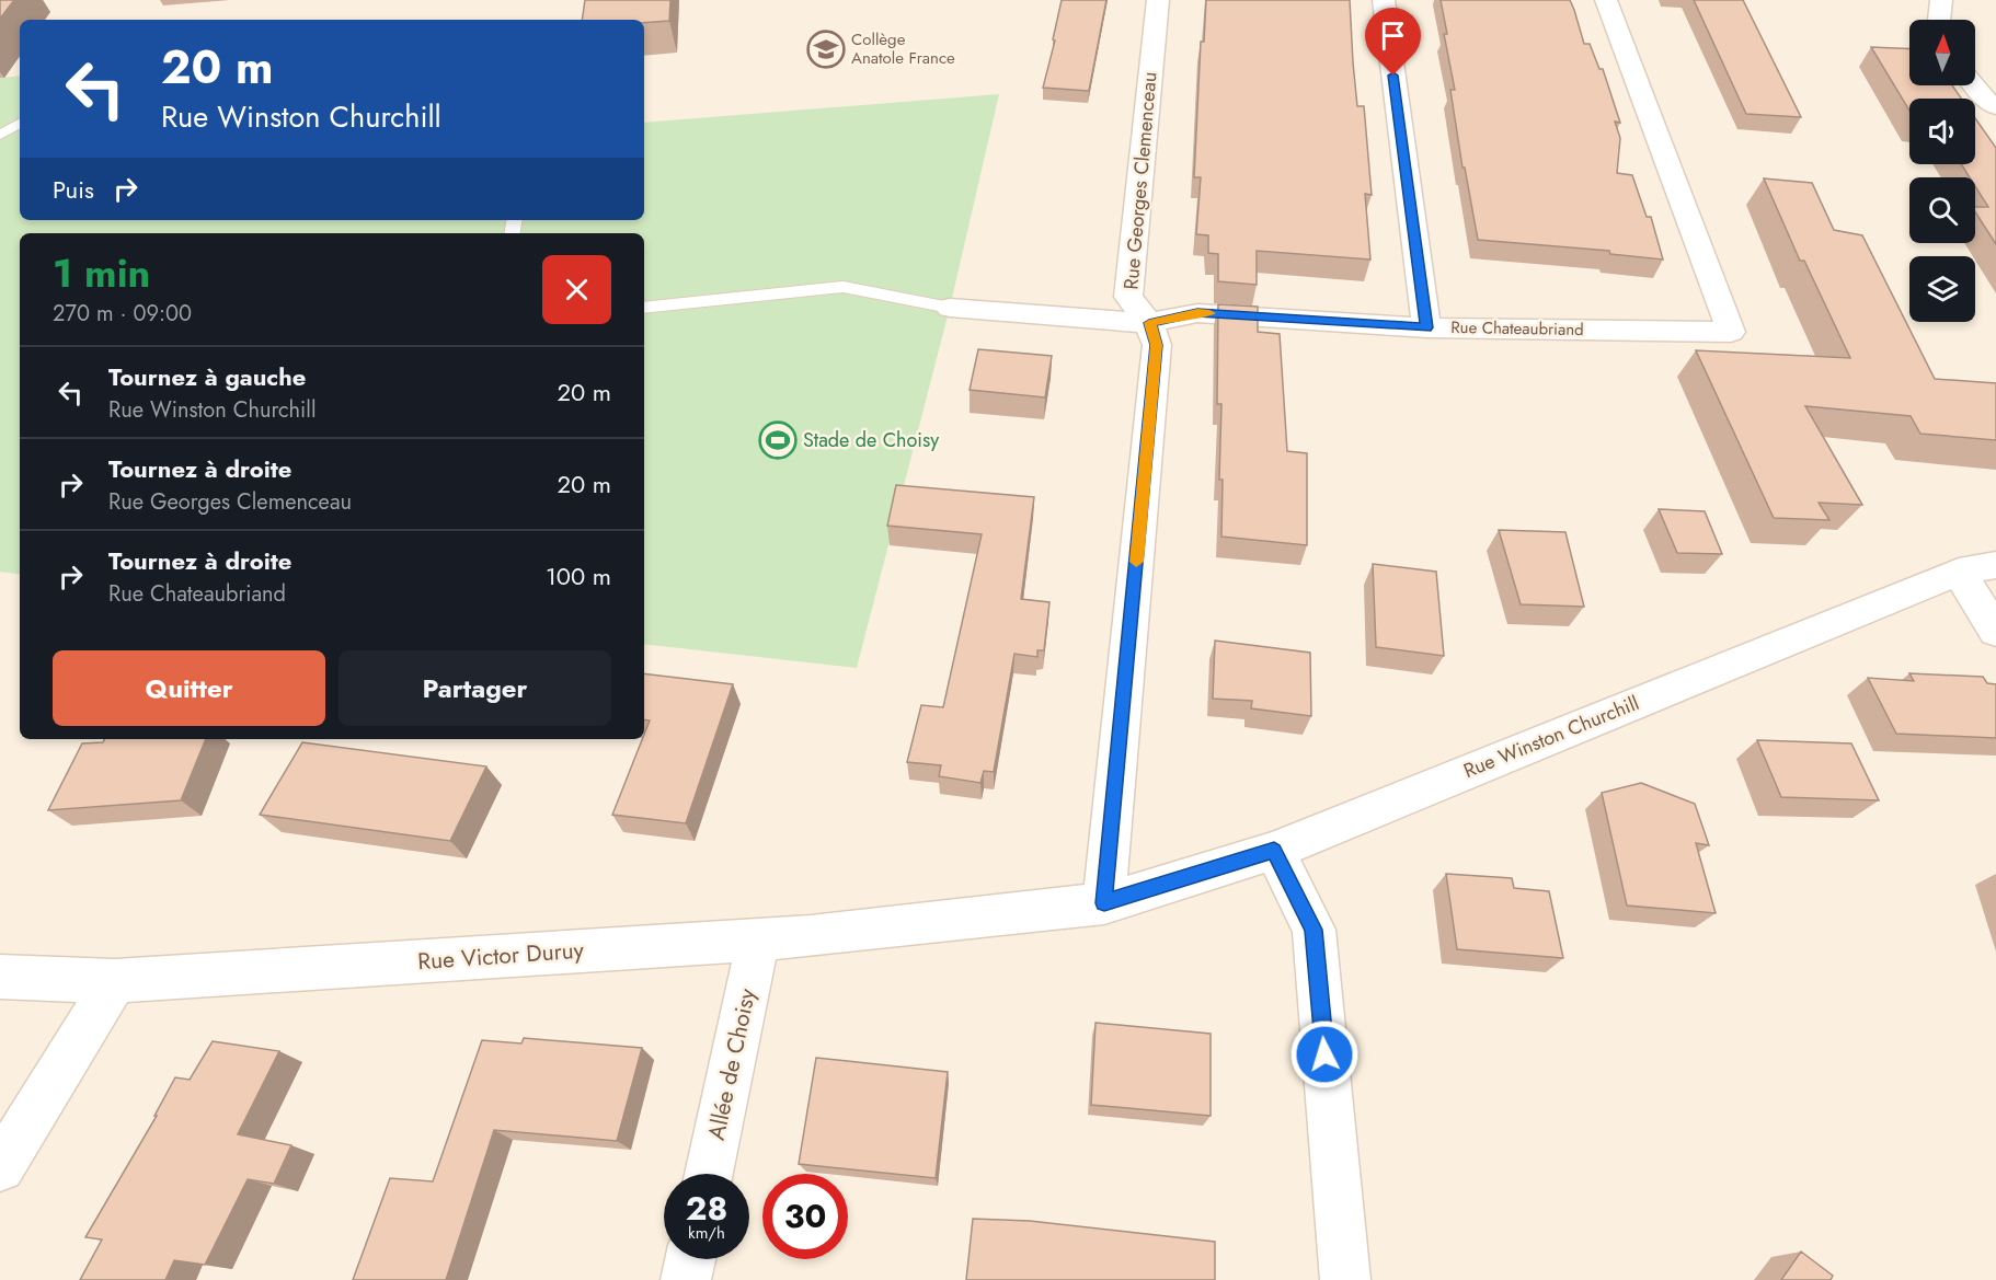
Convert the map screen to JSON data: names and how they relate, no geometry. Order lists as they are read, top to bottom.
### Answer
{
  "streets": {
    "street": [
      "Rue Georges Clemenceau",
      "Rue Chateaubriand",
      "Rue Winston Churchill",
      "Rue Victor Duruy",
      "Allée de Choisy"
    ]
  },
  "crossings": [
    ["Rue Georges Clemenceau", "Rue Chateaubriand"],
    ["Rue Georges Clemenceau", "Rue Winston Churchill"],
    ["Rue Georges Clemenceau", "Rue Victor Duruy"],
    ["Rue Winston Churchill", "Rue Victor Duruy"],
    ["Rue Victor Duruy", "Allée de Choisy"]
  ],
  "places": {
    "school or university": ["Collège Anatole France"],
    "sports": ["Stade de Choisy"]
  },
  "north": "top",
  "page": {
    "turn": ["20 m", "Rue Winston Churchill"],
    "then": "Puis",
    "heading": ["1 min", "270 m · 09:00"],
    "list": [
      {
        "name": "Tournez à gauche",
        "note": "Rue Winston Churchill",
        "value": "20 m"
      },
      {
        "name": "Tournez à droite",
        "note": "Rue Georges Clemenceau",
        "value": "20 m"
      },
      {
        "name": "Tournez à droite",
        "note": "Rue Chateaubriand",
        "value": "100 m"
      }
    ],
    "buttons": ["Quitter", "Partager"],
    "speed": "28 km/h",
    "limit": "30"
  }
}
